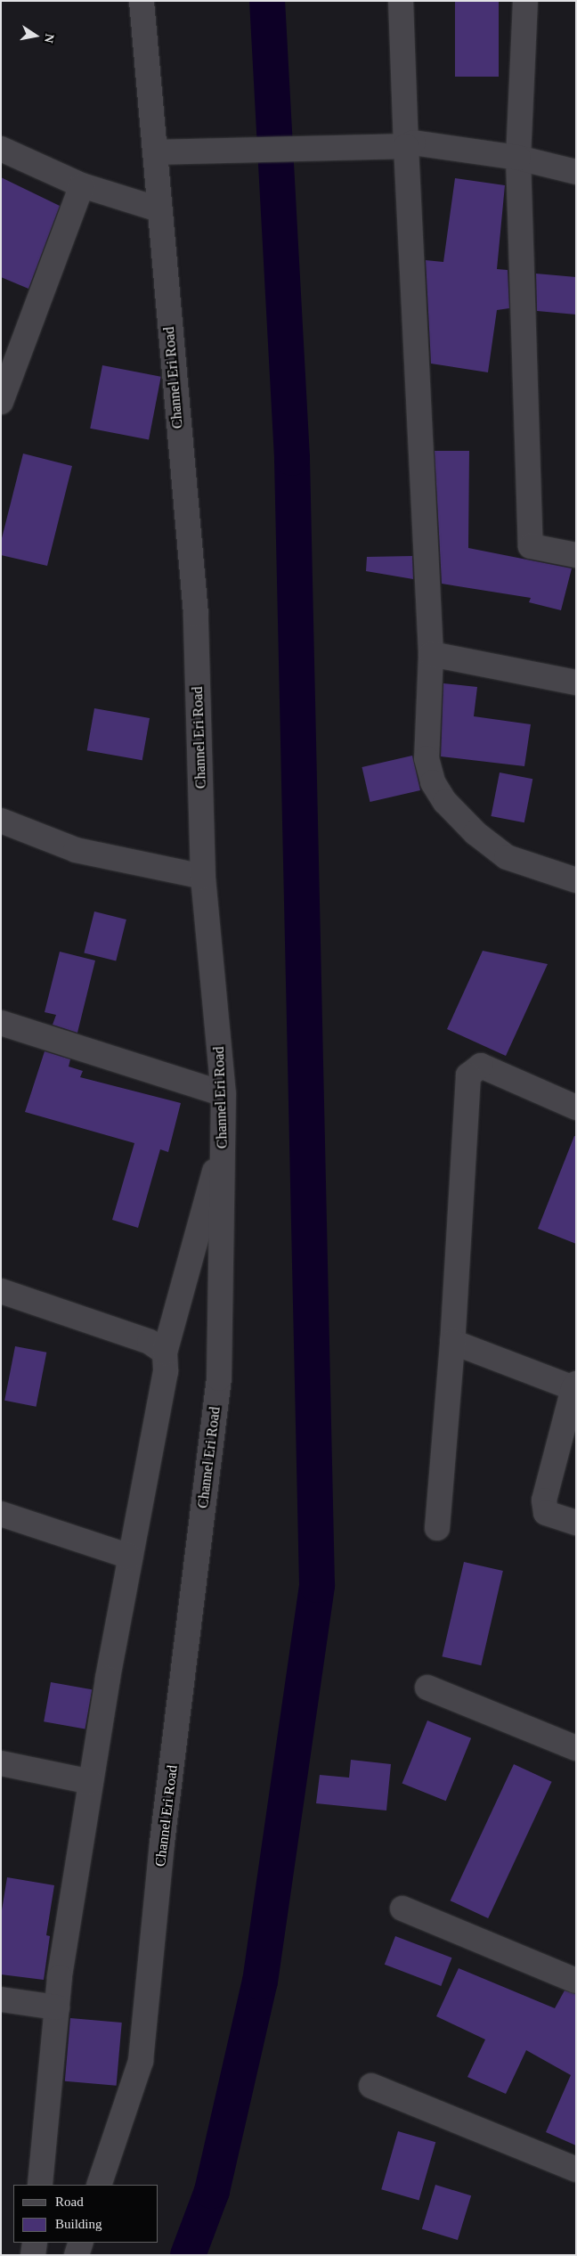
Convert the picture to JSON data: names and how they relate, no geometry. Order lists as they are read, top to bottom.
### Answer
{
  "streets": {
    "street": ["Channel Eri Road"]
  },
  "legend": ["Road", "Building"],
  "north": "right"
}
